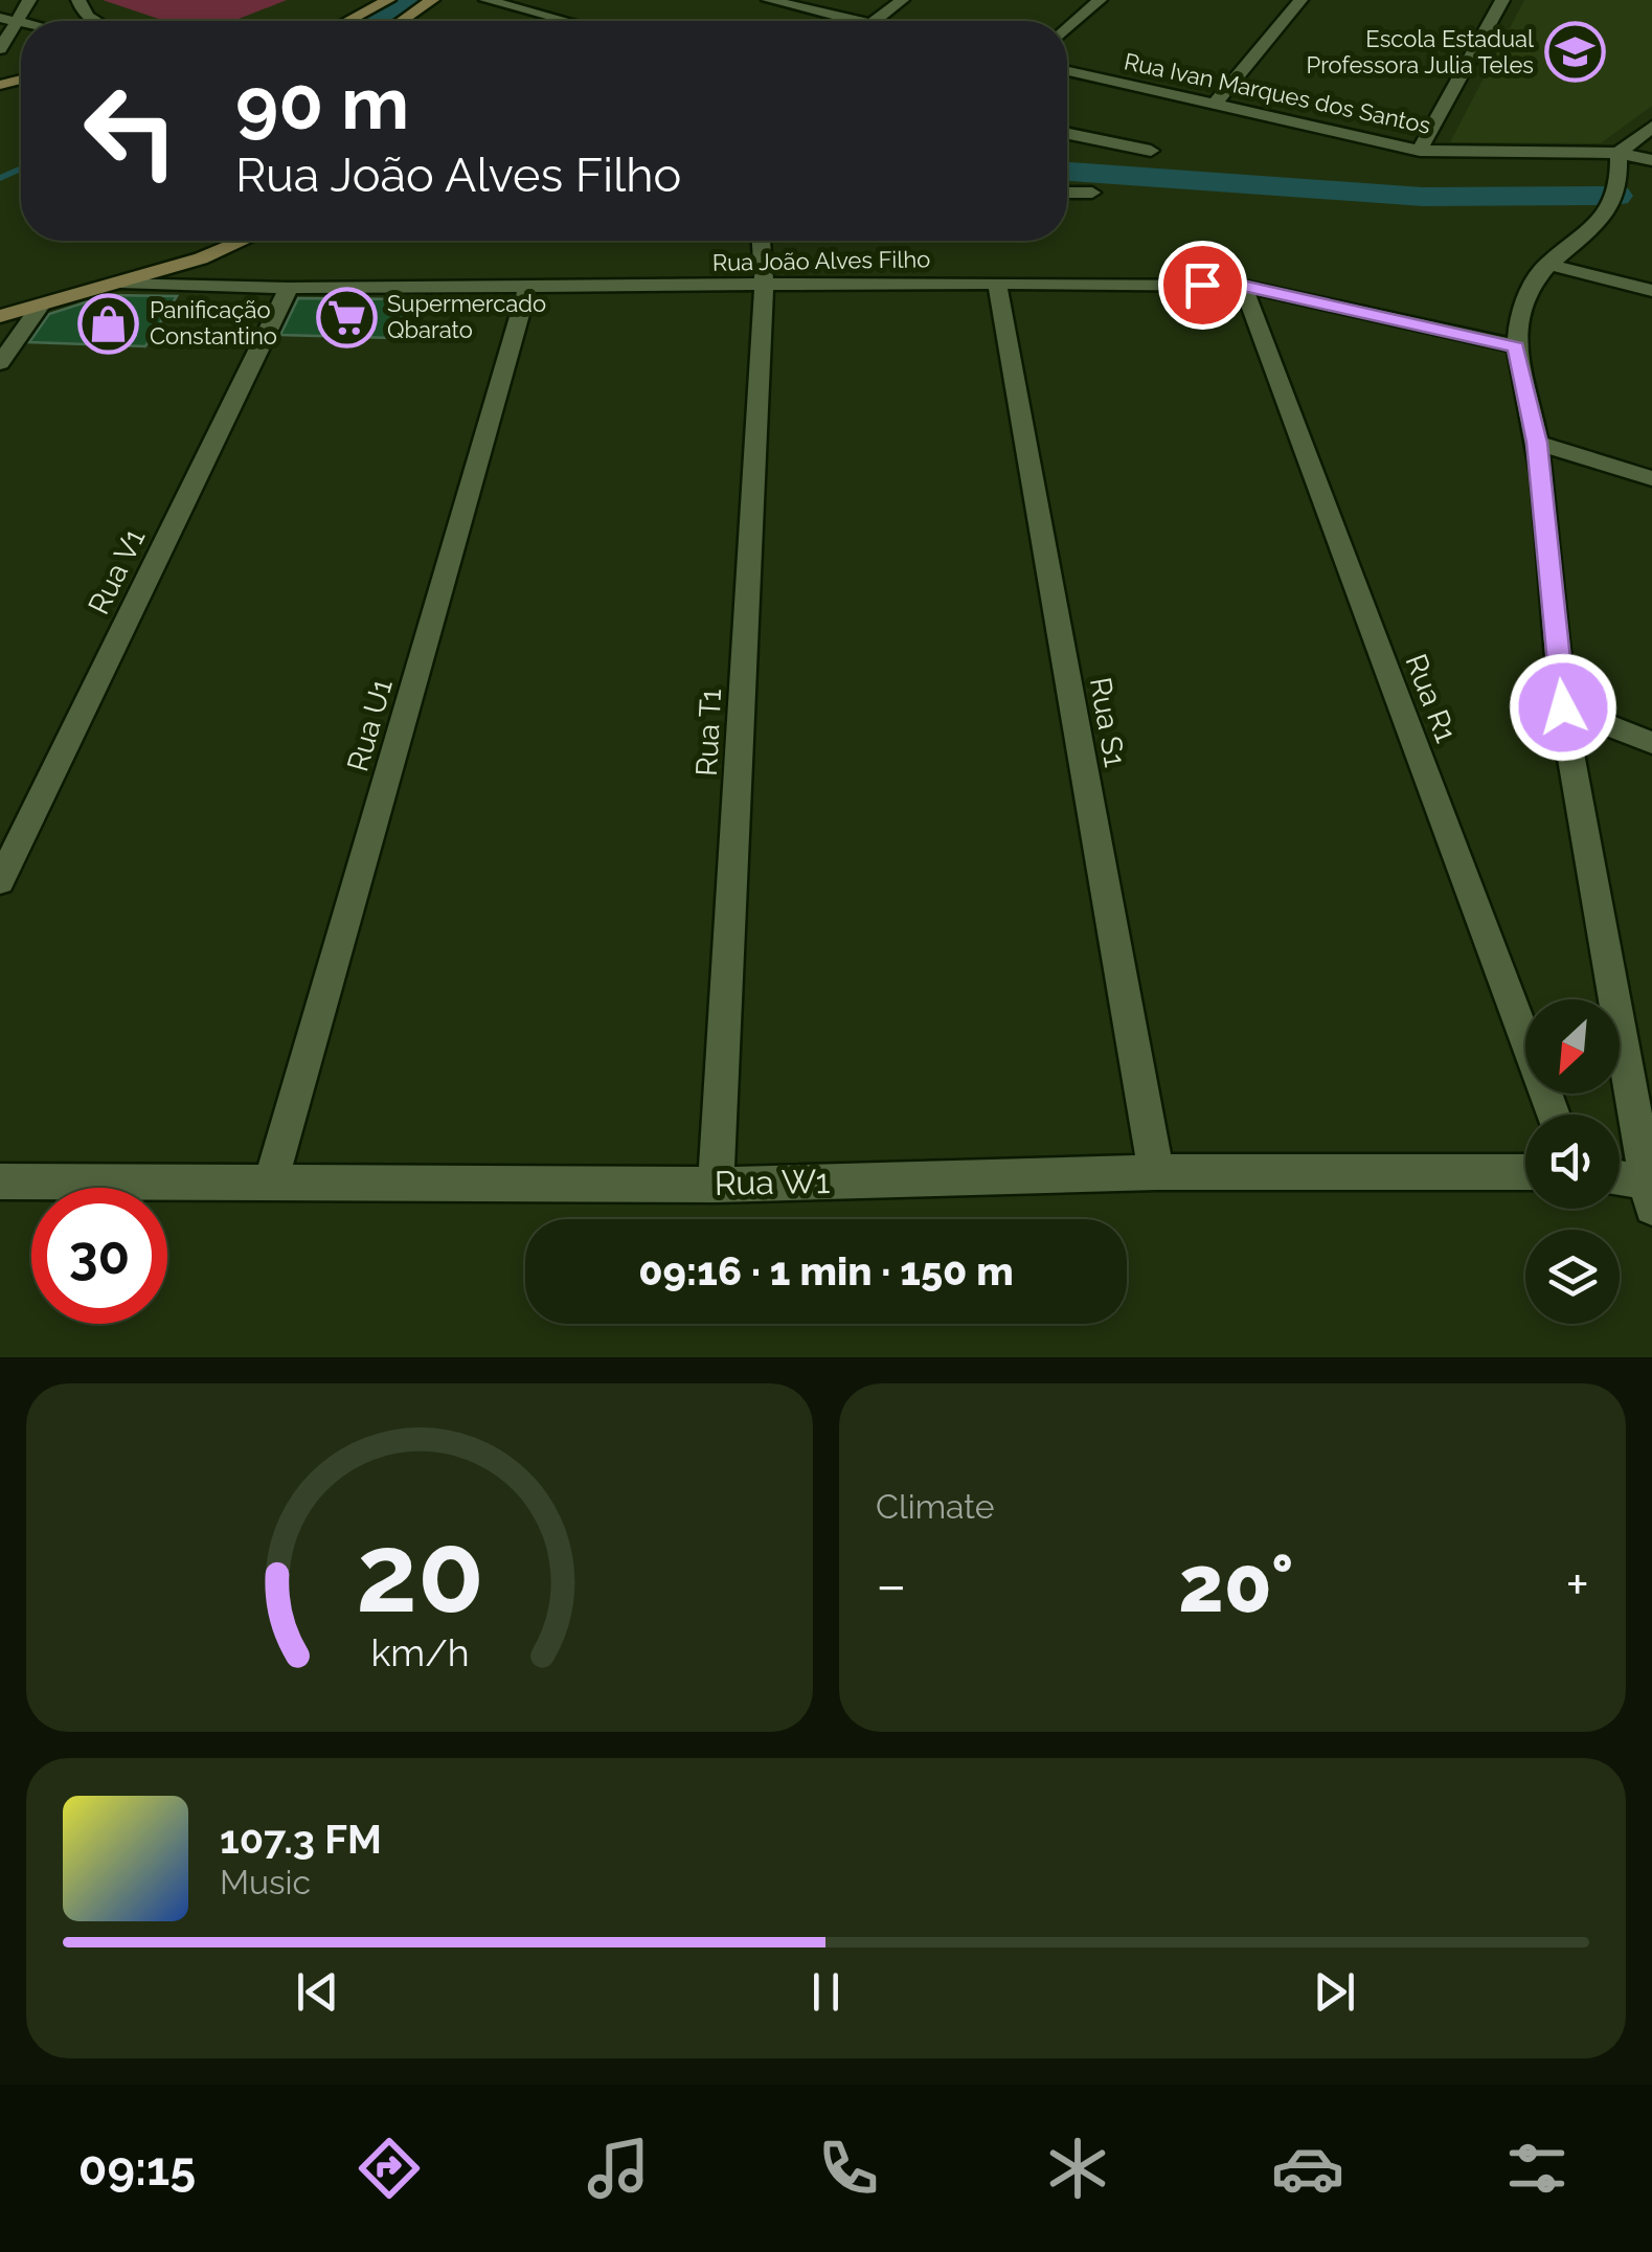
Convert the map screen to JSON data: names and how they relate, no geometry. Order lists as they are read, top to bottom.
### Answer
{
  "streets": {
    "street": [
      "Rua Ivan Marques dos Santos",
      "Rua João Alves Filho",
      "Rua V1",
      "Rua R1",
      "Rua S1",
      "Rua U1",
      "Rua T1",
      "Rua W1"
    ]
  },
  "crossings": [
    ["Rua João Alves Filho", "Rua V1"],
    ["Rua João Alves Filho", "Rua R1"],
    ["Rua João Alves Filho", "Rua S1"],
    ["Rua João Alves Filho", "Rua U1"],
    ["Rua João Alves Filho", "Rua T1"],
    ["Rua S1", "Rua W1"],
    ["Rua U1", "Rua W1"],
    ["Rua T1", "Rua W1"]
  ],
  "places": {
    "school or university": ["Escola Estadual Professora Julia Teles"],
    "supermarket": ["Supermercado Qbarato"],
    "shop": ["Panificação Constantino"]
  },
  "north": "bottom left",
  "page": {
    "turn": ["90 m", "Rua João Alves Filho"],
    "limit": "30",
    "trip": "09:16 · 1 min · 150 m",
    "tile": "Climate",
    "heat": ["−", "20°", "+"],
    "song": ["107.3 FM", "Music"],
    "tabs": "09:15",
    "gauge": ["20", "km/h"]
  }
}
